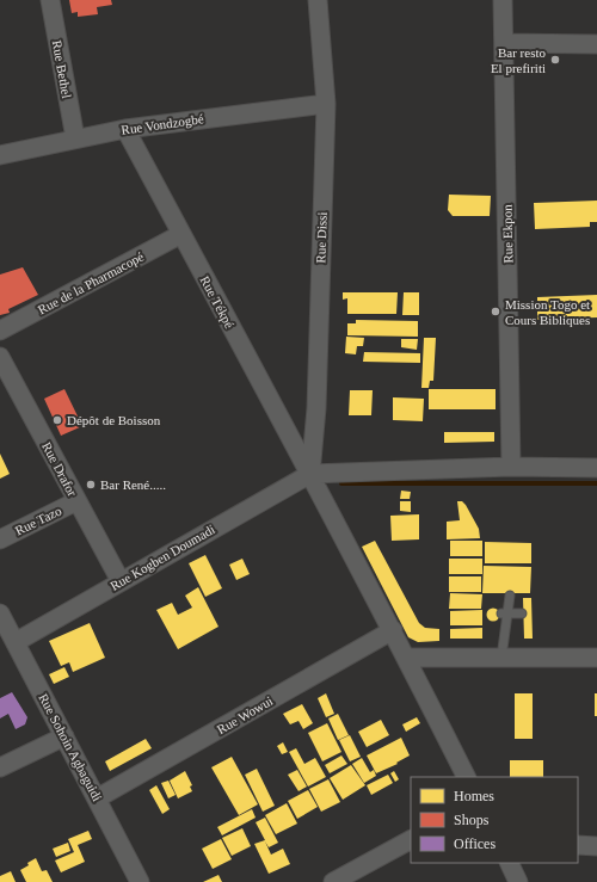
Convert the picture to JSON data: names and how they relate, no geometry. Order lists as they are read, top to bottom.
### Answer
{
  "streets": {
    "street": [
      "Rue Bethel",
      "Rue Vondzogbé",
      "Rue Ekpon",
      "Rue Dissi",
      "Rue de la Pharmacopé",
      "Rue Tékpé",
      "Rue Drafor",
      "Rue Tazo",
      "Rue Kogben Doumadi",
      "Rue Wowui",
      "Rue Sohoin Agbaguidi"
    ]
  },
  "crossings": [
    ["Rue Bethel", "Rue Vondzogbé"],
    ["Rue Vondzogbé", "Rue Dissi"],
    ["Rue Vondzogbé", "Rue Tékpé"],
    ["Rue Dissi", "Rue Tékpé"],
    ["Rue Dissi", "Rue Kogben Doumadi"],
    ["Rue de la Pharmacopé", "Rue Tékpé"],
    ["Rue Tékpé", "Rue Kogben Doumadi"],
    ["Rue Tékpé", "Rue Wowui"],
    ["Rue Drafor", "Rue Tazo"],
    ["Rue Drafor", "Rue Kogben Doumadi"],
    ["Rue Kogben Doumadi", "Rue Sohoin Agbaguidi"],
    ["Rue Wowui", "Rue Sohoin Agbaguidi"]
  ],
  "places": [
    "Bar resto El prefiriti",
    "Mission Togo et Cours Bibliques",
    "Dépôt de Boisson",
    "Bar René....."
  ],
  "legend": ["Homes", "Shops", "Offices"]
}
